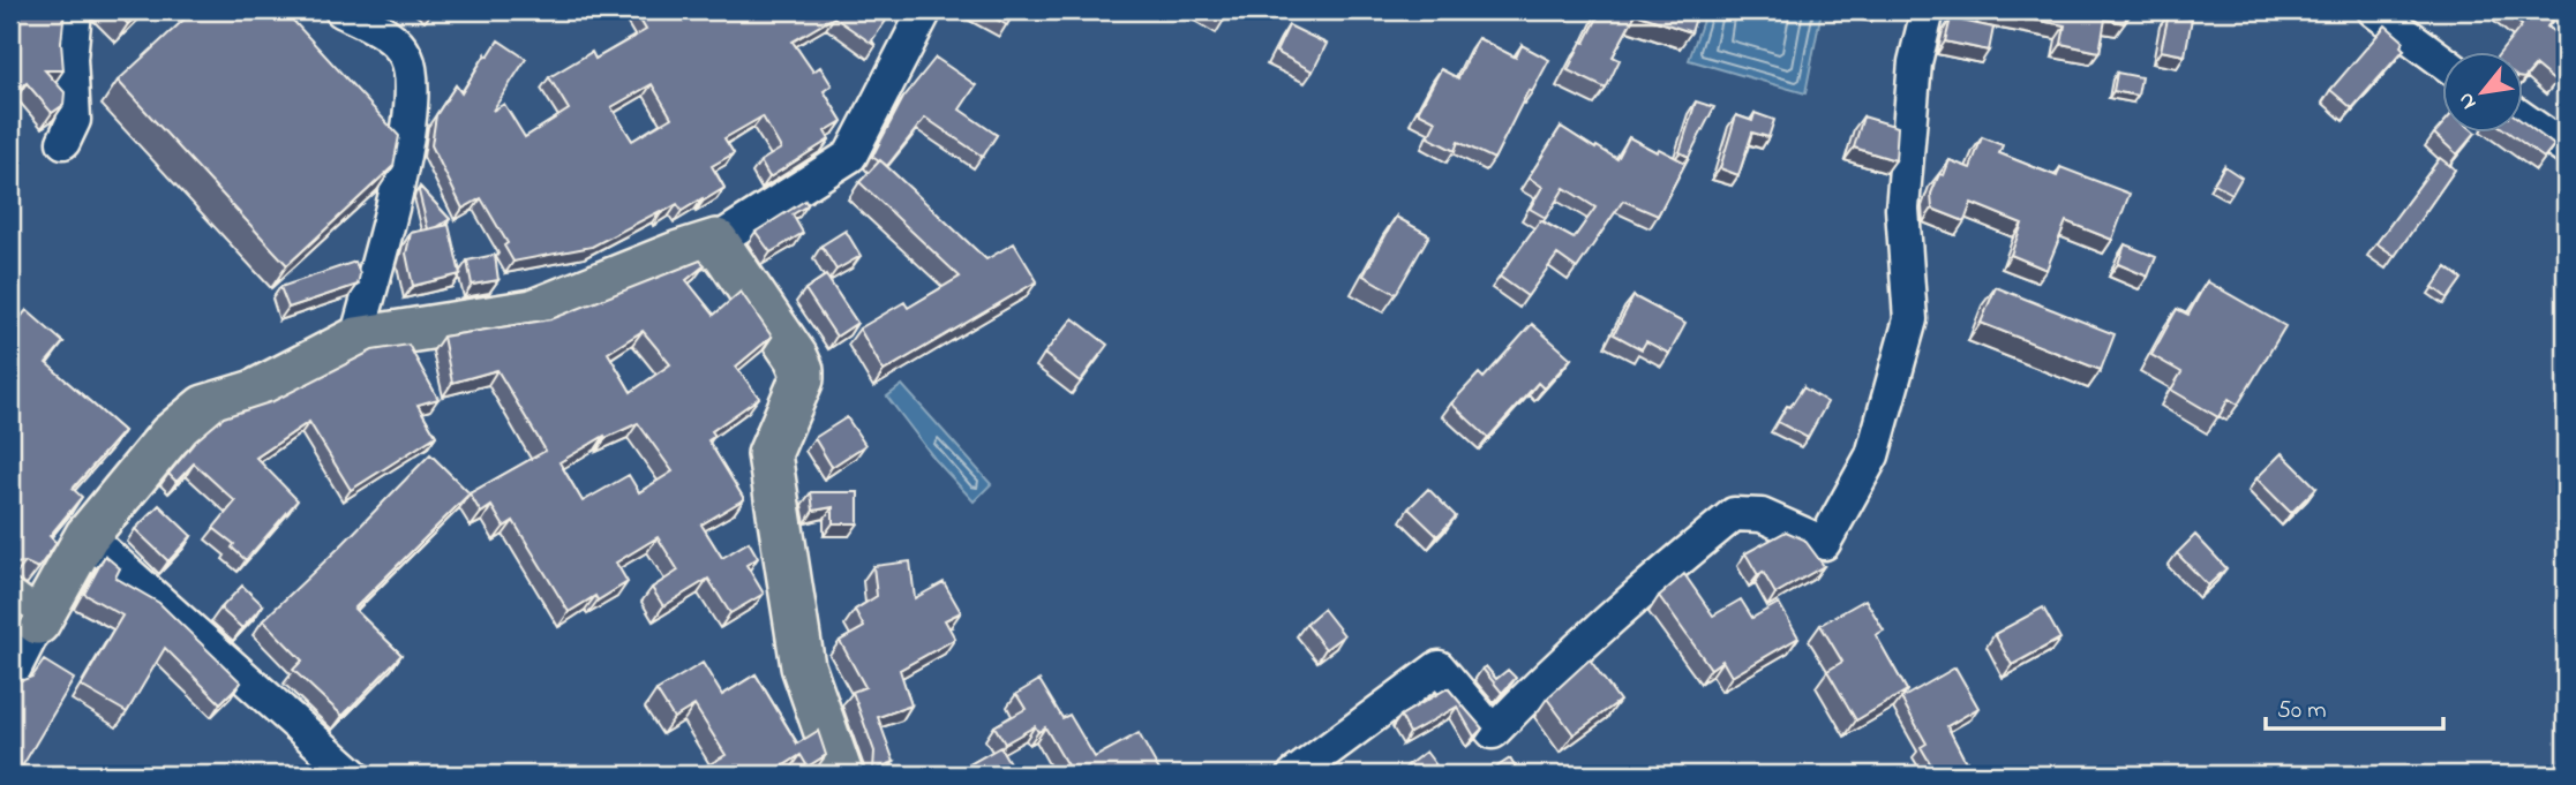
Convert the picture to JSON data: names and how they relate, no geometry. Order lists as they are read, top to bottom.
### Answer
{
  "scale_bar": "50 m",
  "north": "bottom left"
}
